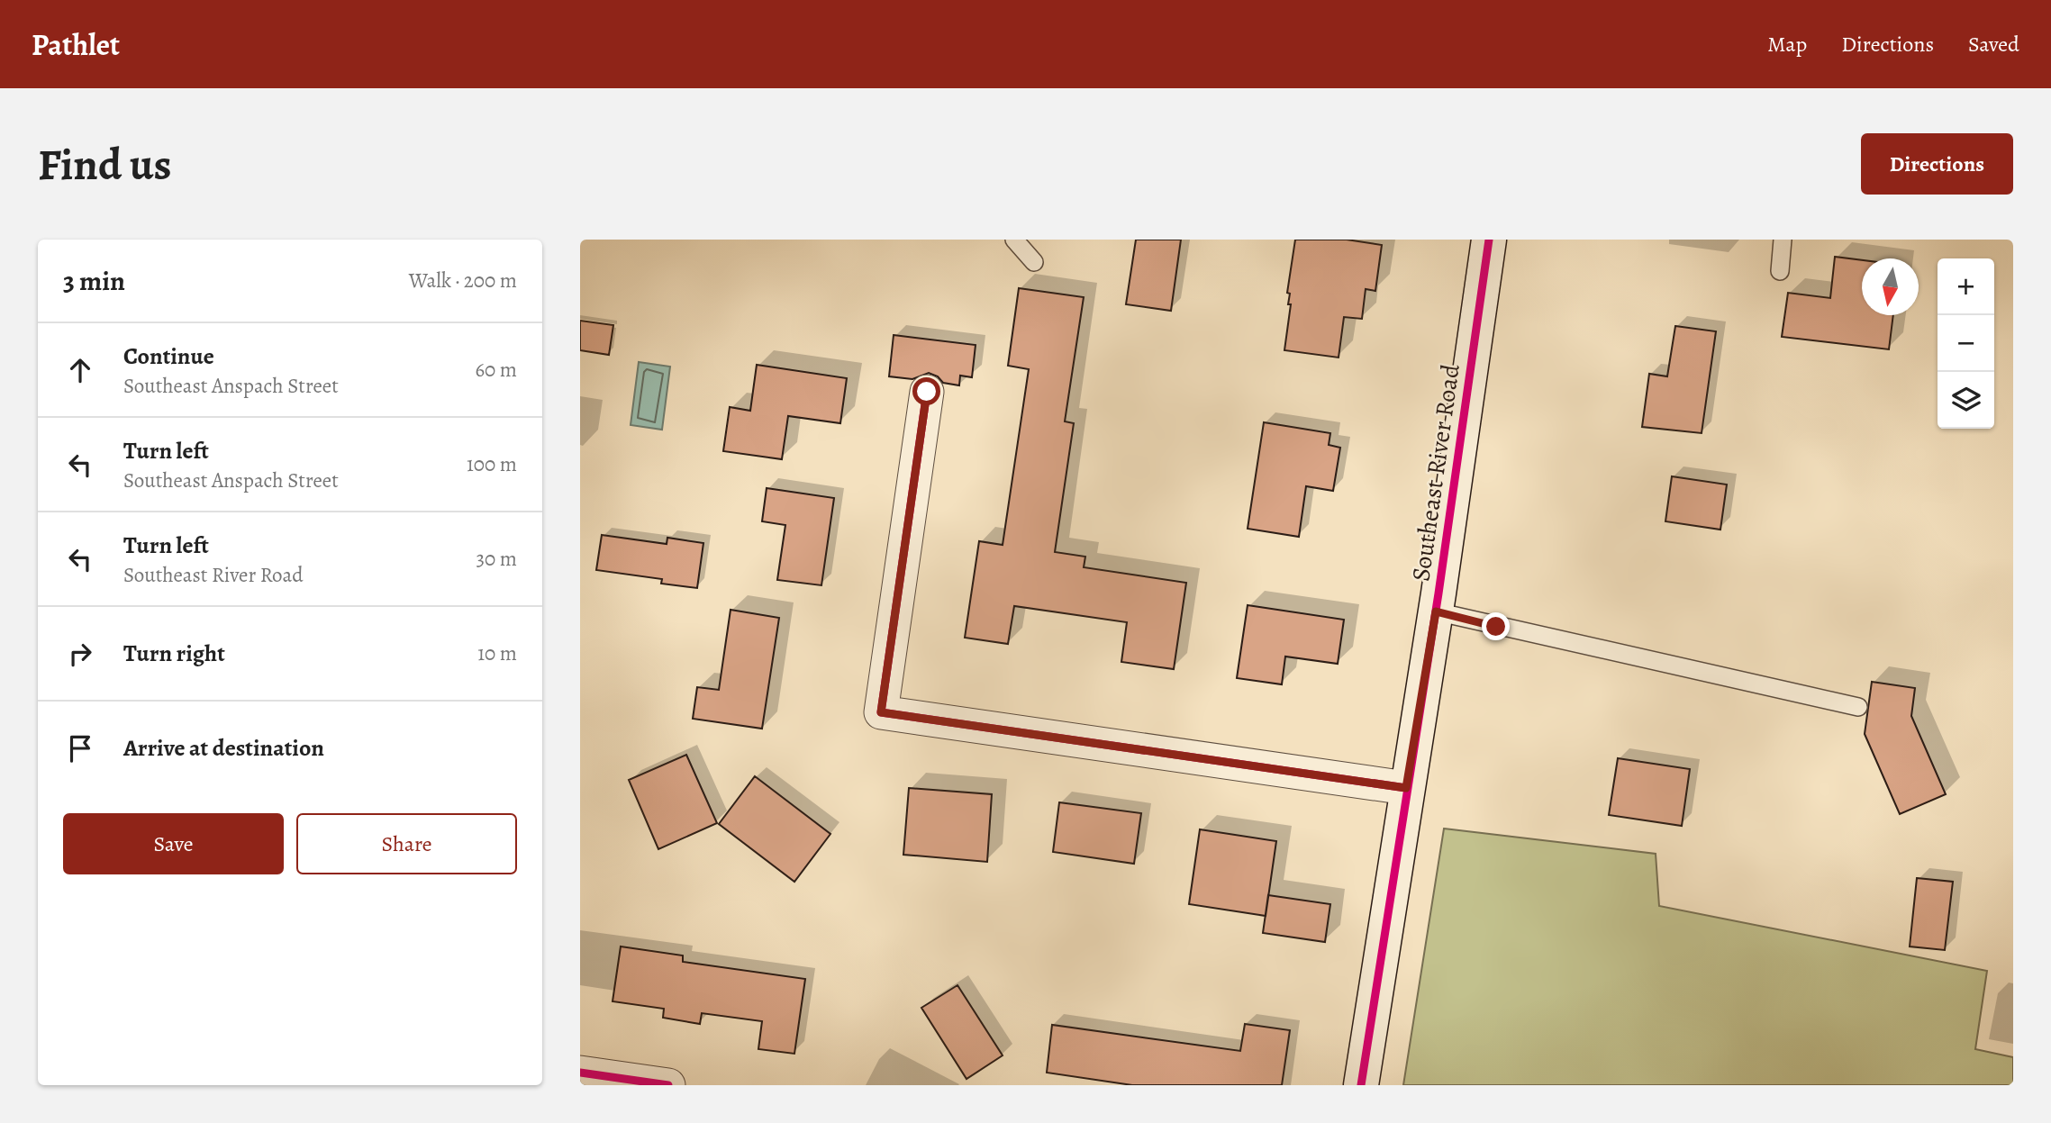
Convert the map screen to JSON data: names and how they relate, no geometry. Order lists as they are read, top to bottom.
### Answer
{
  "streets": {
    "street": ["Southeast River Road"]
  },
  "north": "bottom",
  "page": {
    "header": "Pathlet",
    "nav": ["Map", "Directions", "Saved"],
    "buttons": [
      "Directions",
      ["Save", "Share"]
    ],
    "title": "Find us",
    "heading": ["3 min", "Walk · 200 m"],
    "map_buttons": ["+", "−"],
    "list": [
      ["Continue", "Southeast Anspach Street", "60 m"],
      ["Turn left", "Southeast Anspach Street", "100 m"],
      ["Turn left", "Southeast River Road", "30 m"],
      ["Turn right", "10 m"],
      "Arrive at destination"
    ]
  }
}
